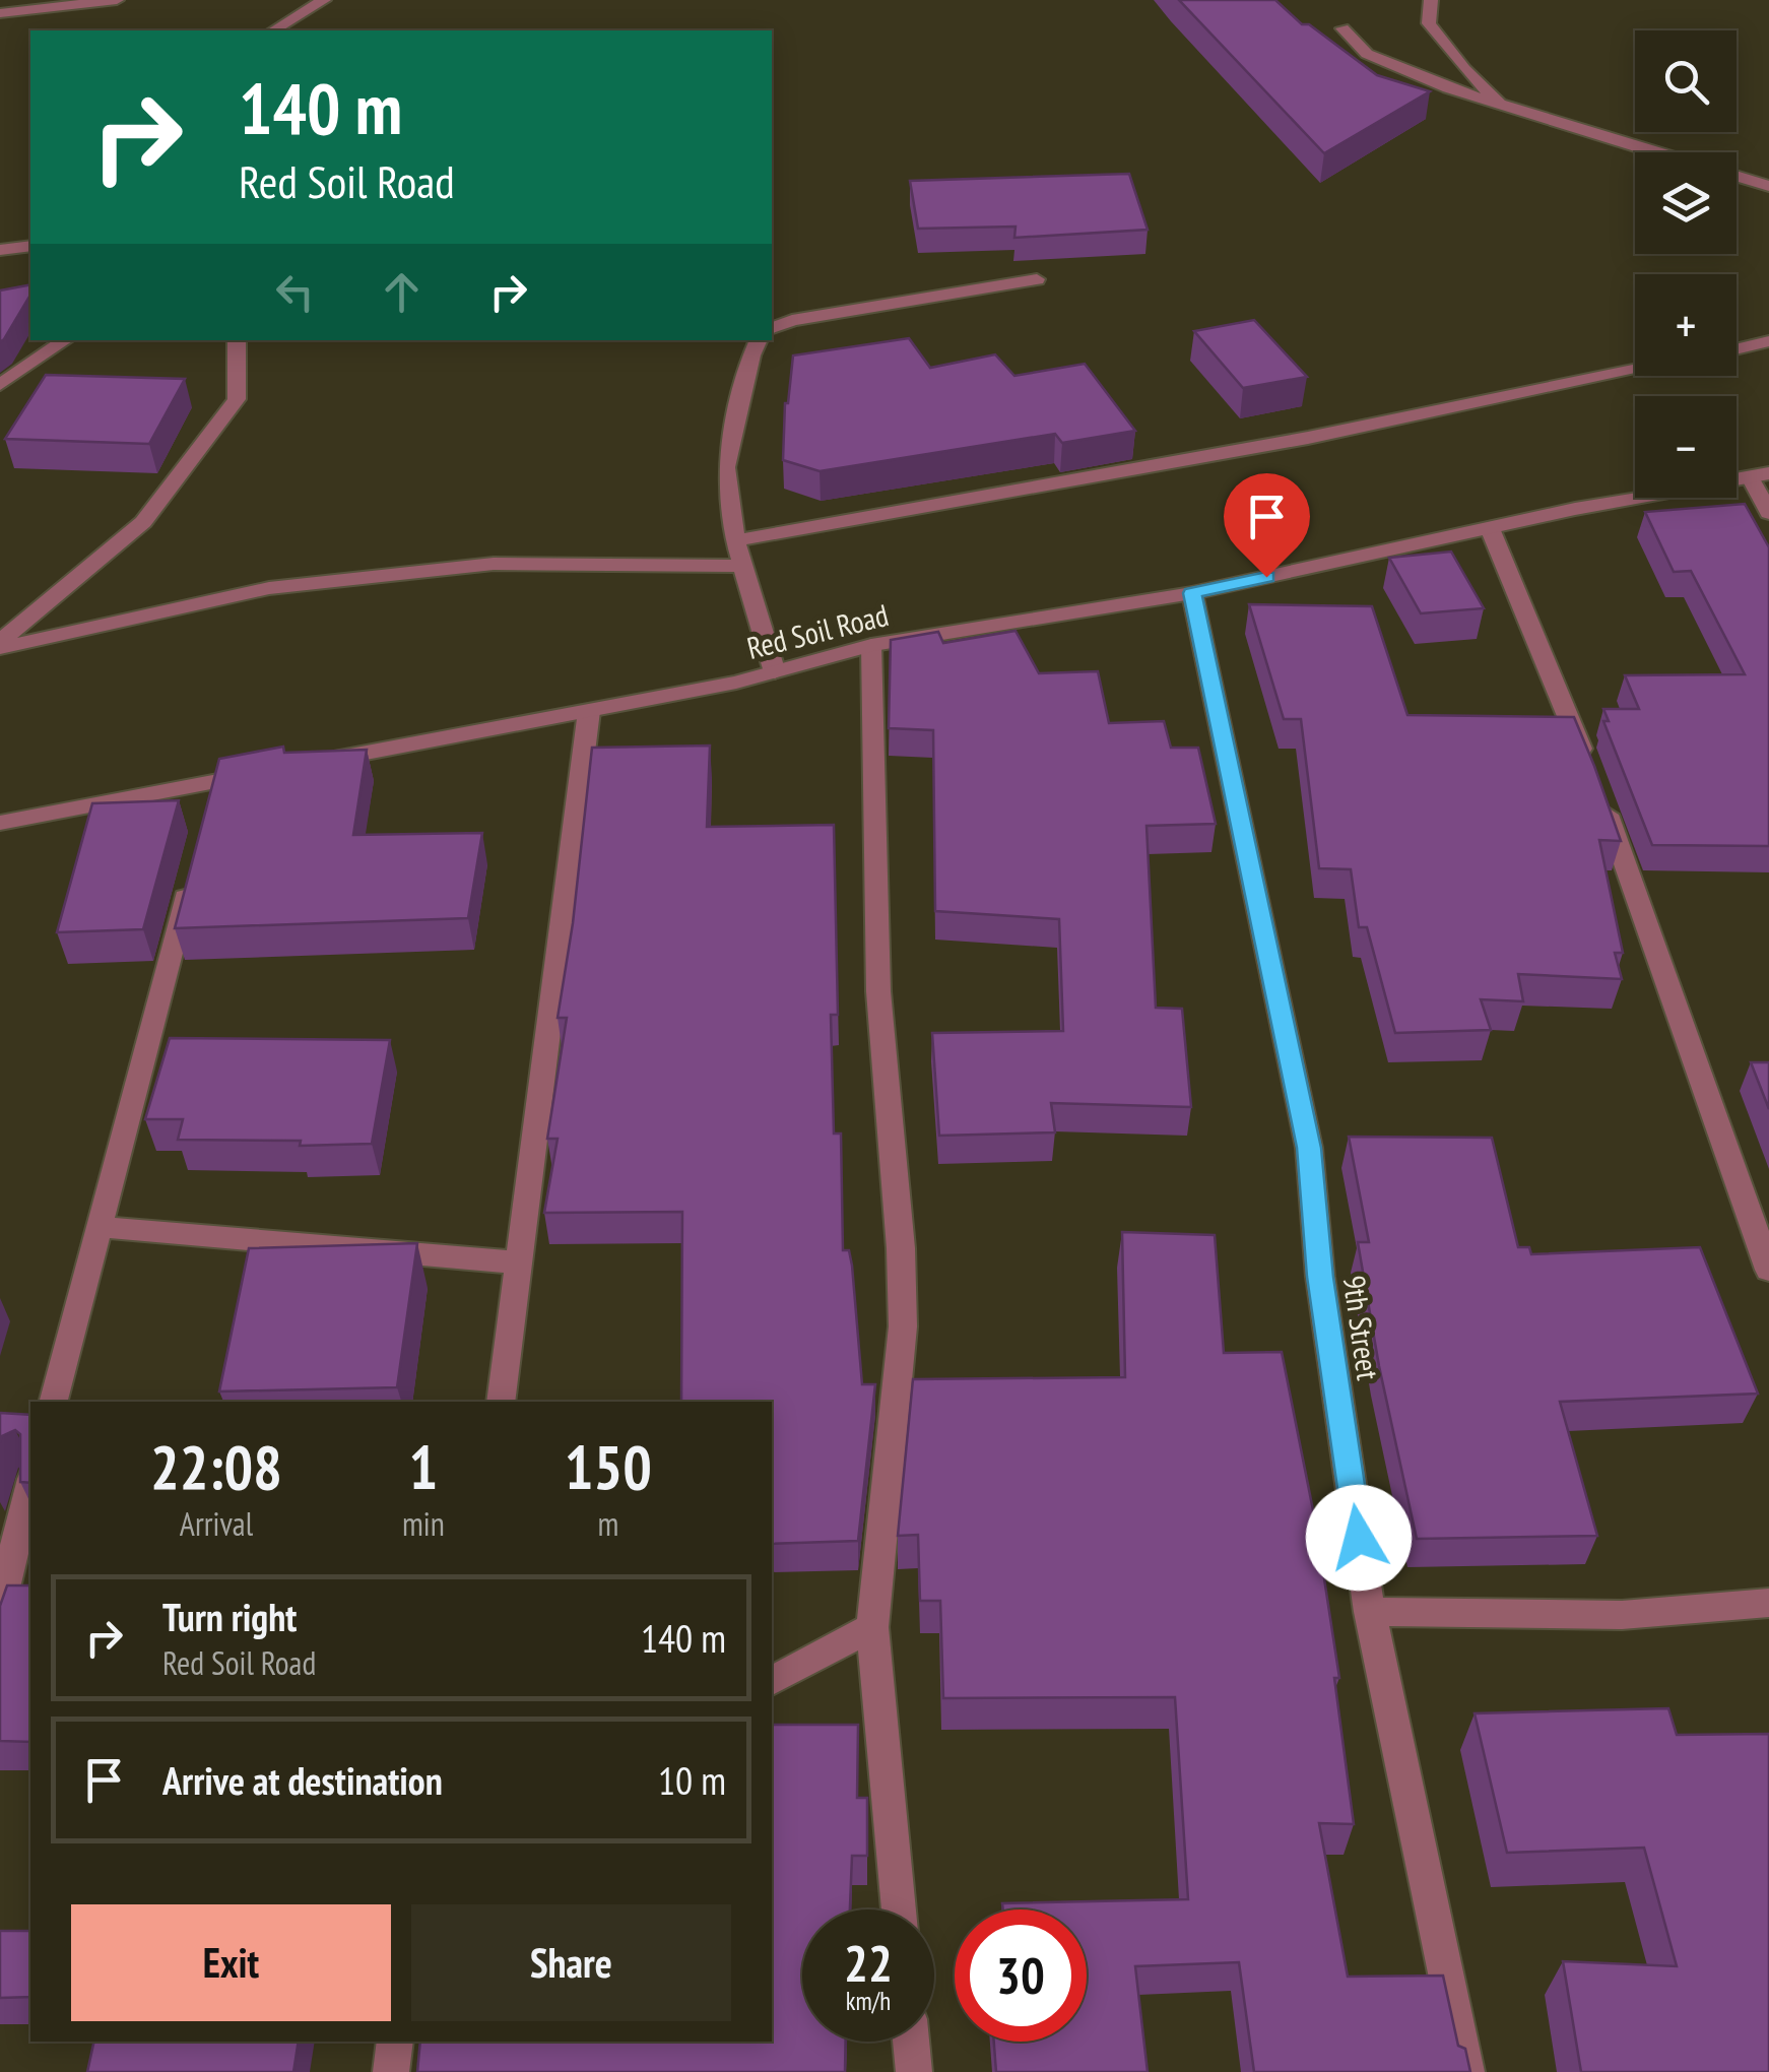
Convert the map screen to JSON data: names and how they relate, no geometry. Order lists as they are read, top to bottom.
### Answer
{
  "streets": {
    "street": ["Red Soil Road", "9th Street"]
  },
  "crossings": [
    ["Red Soil Road", "9th Street"]
  ],
  "page": {
    "map_buttons": ["+", "−"],
    "turn": ["140 m", "Red Soil Road"],
    "eta": [
      "22:08",
      "Arrival",
      "1",
      "min",
      "150",
      "m"
    ],
    "list": [
      {
        "name": "Turn right",
        "note": "Red Soil Road",
        "value": "140 m"
      },
      {
        "name": "Arrive at destination",
        "value": "10 m"
      }
    ],
    "buttons": ["Exit", "Share"],
    "speed": "22 km/h",
    "limit": "30"
  }
}
